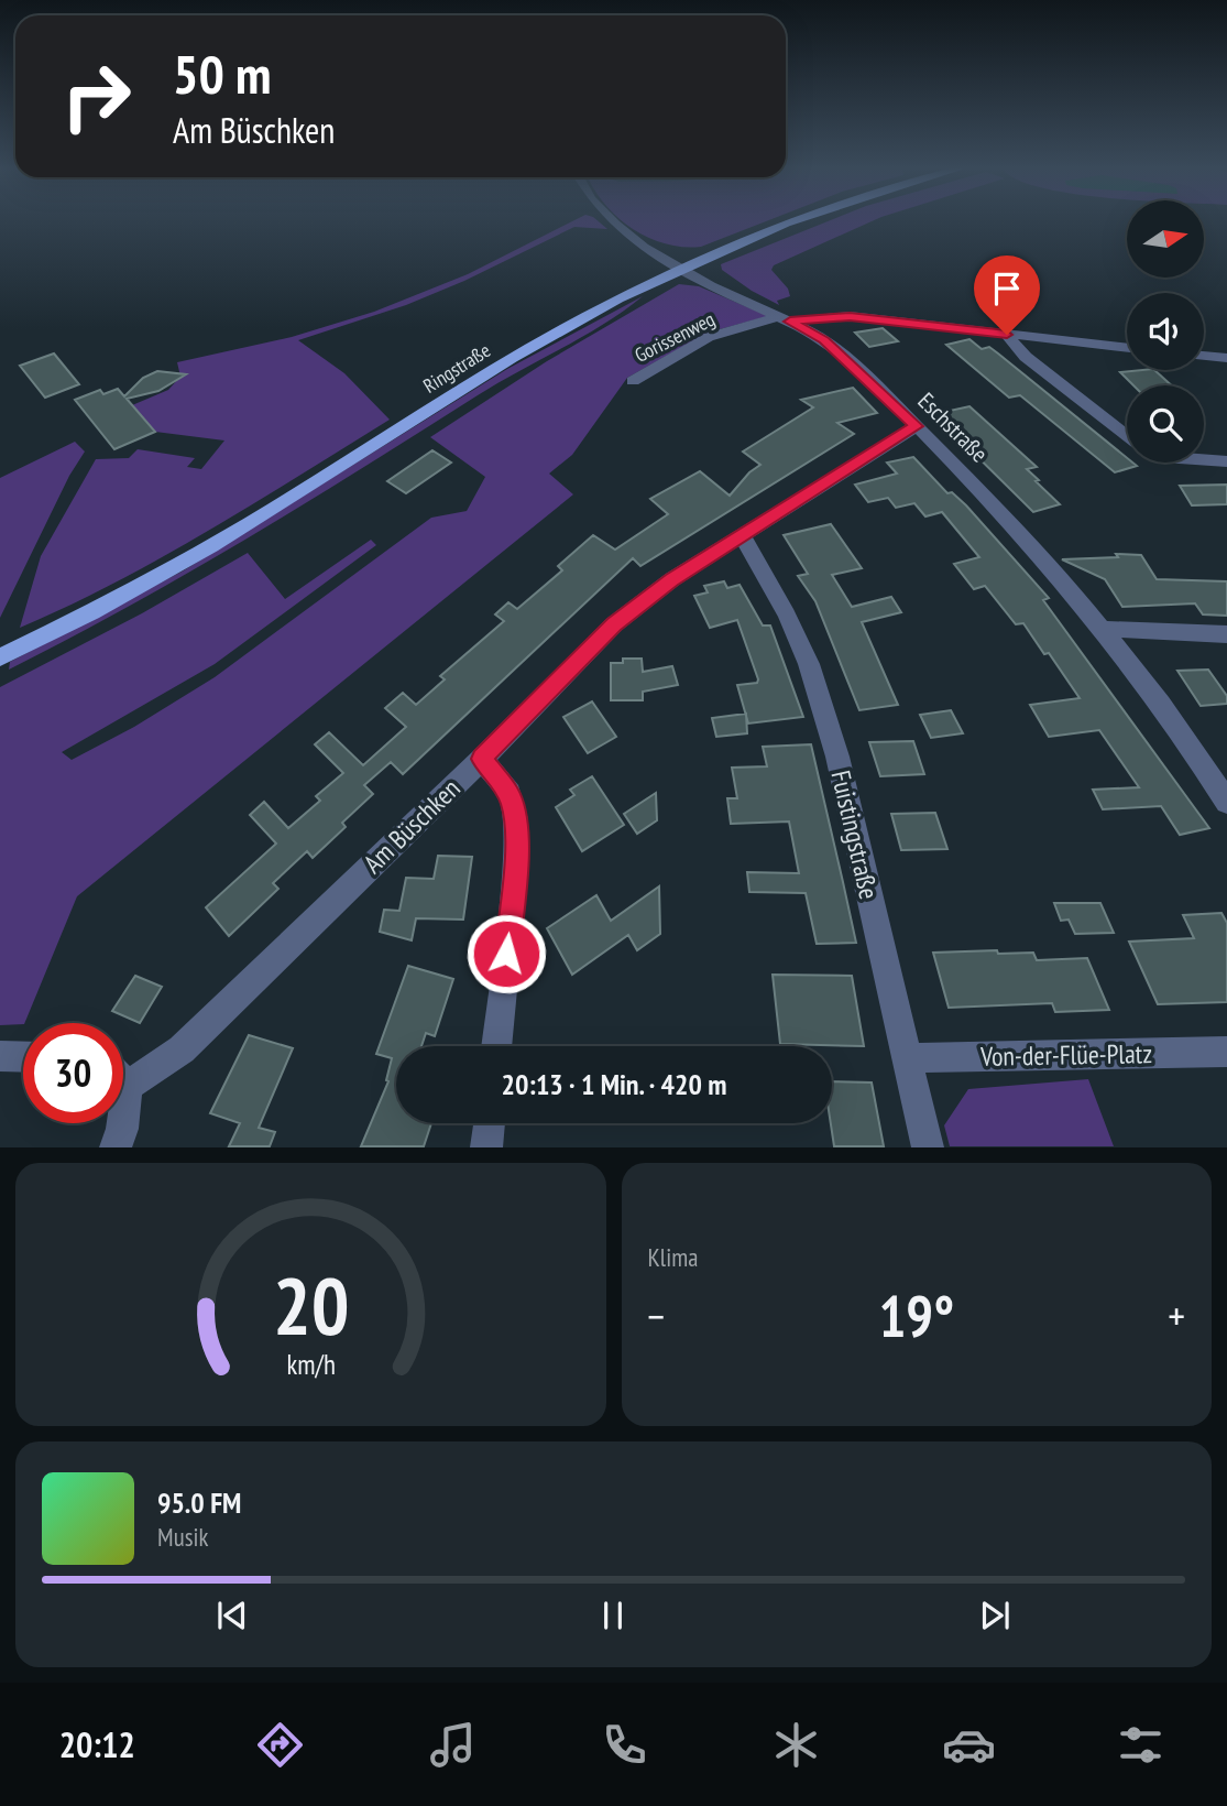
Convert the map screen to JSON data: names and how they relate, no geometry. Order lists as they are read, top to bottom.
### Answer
{
  "streets": {
    "main road": ["Ringstraße"],
    "street": [
      "Gorissenweg",
      "Eschstraße",
      "Am Büschken",
      "Fuistingstraße",
      "Von-der-Flüe-Platz"
    ]
  },
  "crossings": [
    ["Gorissenweg", "Eschstraße"],
    ["Ringstraße", "Eschstraße"],
    ["Eschstraße", "Am Büschken"],
    ["Am Büschken", "Fuistingstraße"],
    ["Fuistingstraße", "Von-der-Flüe-Platz"]
  ],
  "north": "right",
  "page": {
    "turn": ["50 m", "Am Büschken"],
    "limit": "30",
    "trip": "20:13 · 1 Min. · 420 m",
    "tile": "Klima",
    "heat": ["−", "19°", "+"],
    "song": ["95.0 FM", "Musik"],
    "tabs": "20:12",
    "gauge": ["20", "km/h"]
  }
}
